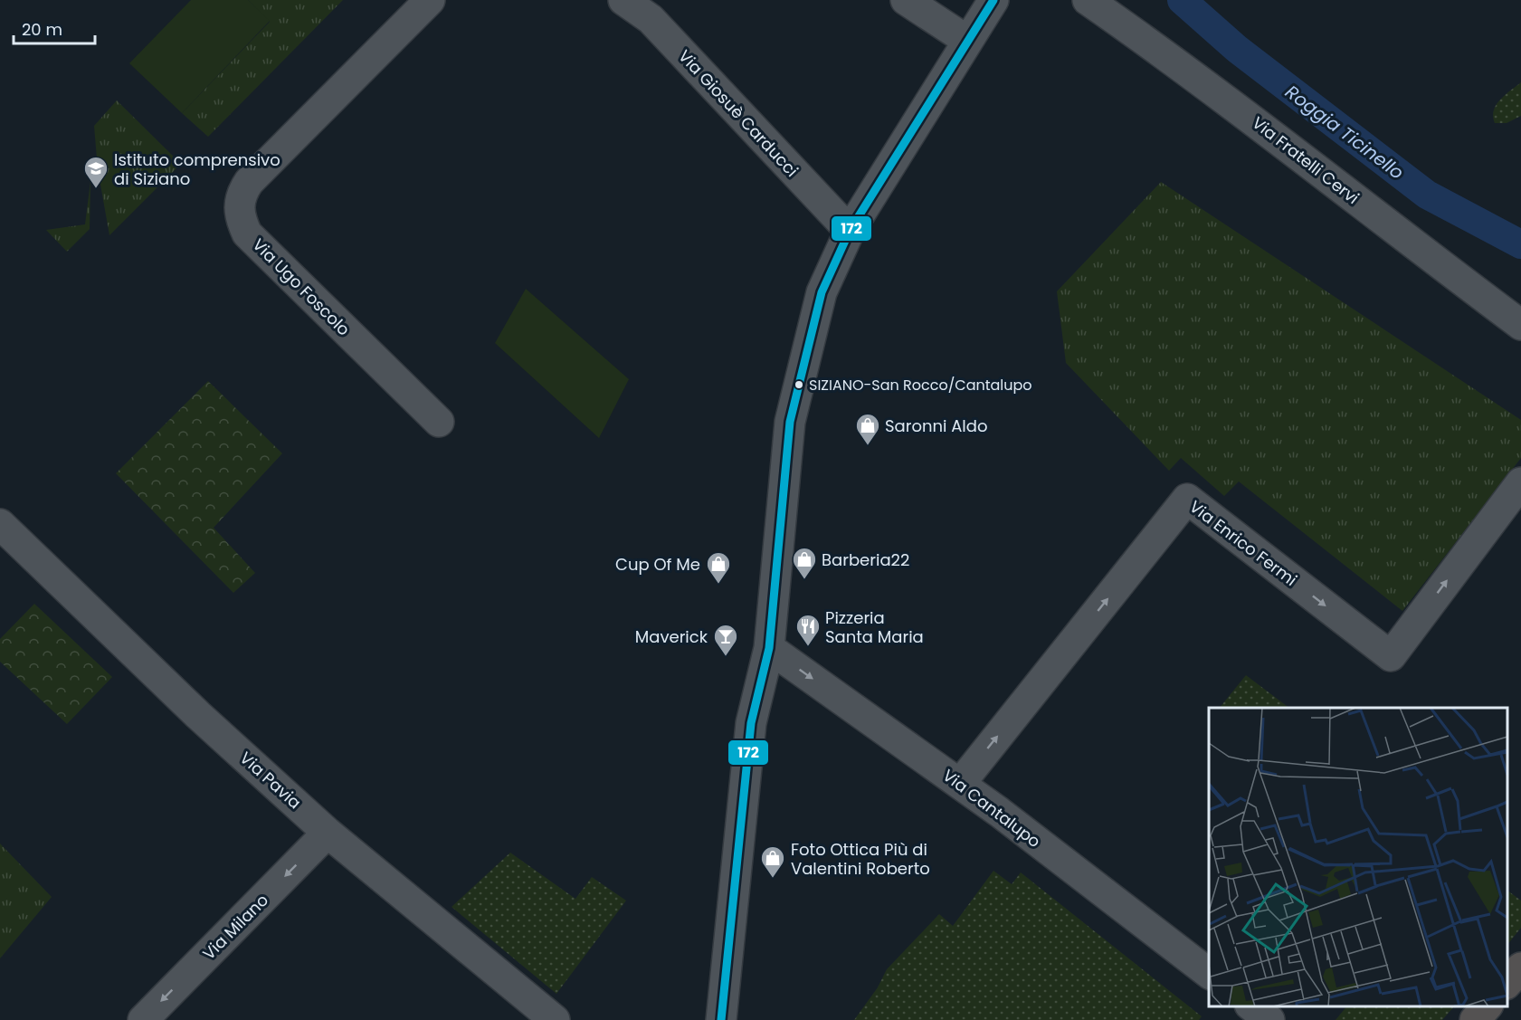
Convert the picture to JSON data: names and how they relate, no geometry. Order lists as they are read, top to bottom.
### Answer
{
  "streets": {
    "street": [
      "Via Giosuè Carducci",
      "Via Fratelli Cervi",
      "Via Ugo Foscolo",
      "Via Enrico Fermi",
      "Via Pavia",
      "Via Cantalupo",
      "Via Milano"
    ]
  },
  "crossings": [
    ["Via Enrico Fermi", "Via Cantalupo"],
    ["Via Pavia", "Via Milano"]
  ],
  "one_way": ["Via Cantalupo", "Via Milano"],
  "water": ["Roggia Ticinello"],
  "places": {
    "school or university": ["Istituto comprensivo di Siziano"],
    "other": ["SIZIANO-San Rocco/Cantalupo"],
    "shop": [
      "Saronni Aldo",
      "Barberia22",
      "Cup Of Me",
      "Foto Ottica Più di Valentini Roberto"
    ],
    "restaurant": ["Pizzeria Santa Maria"],
    "bar": ["Maverick"]
  },
  "lines": ["transit line 172"],
  "scale_bar": "20 m"
}
